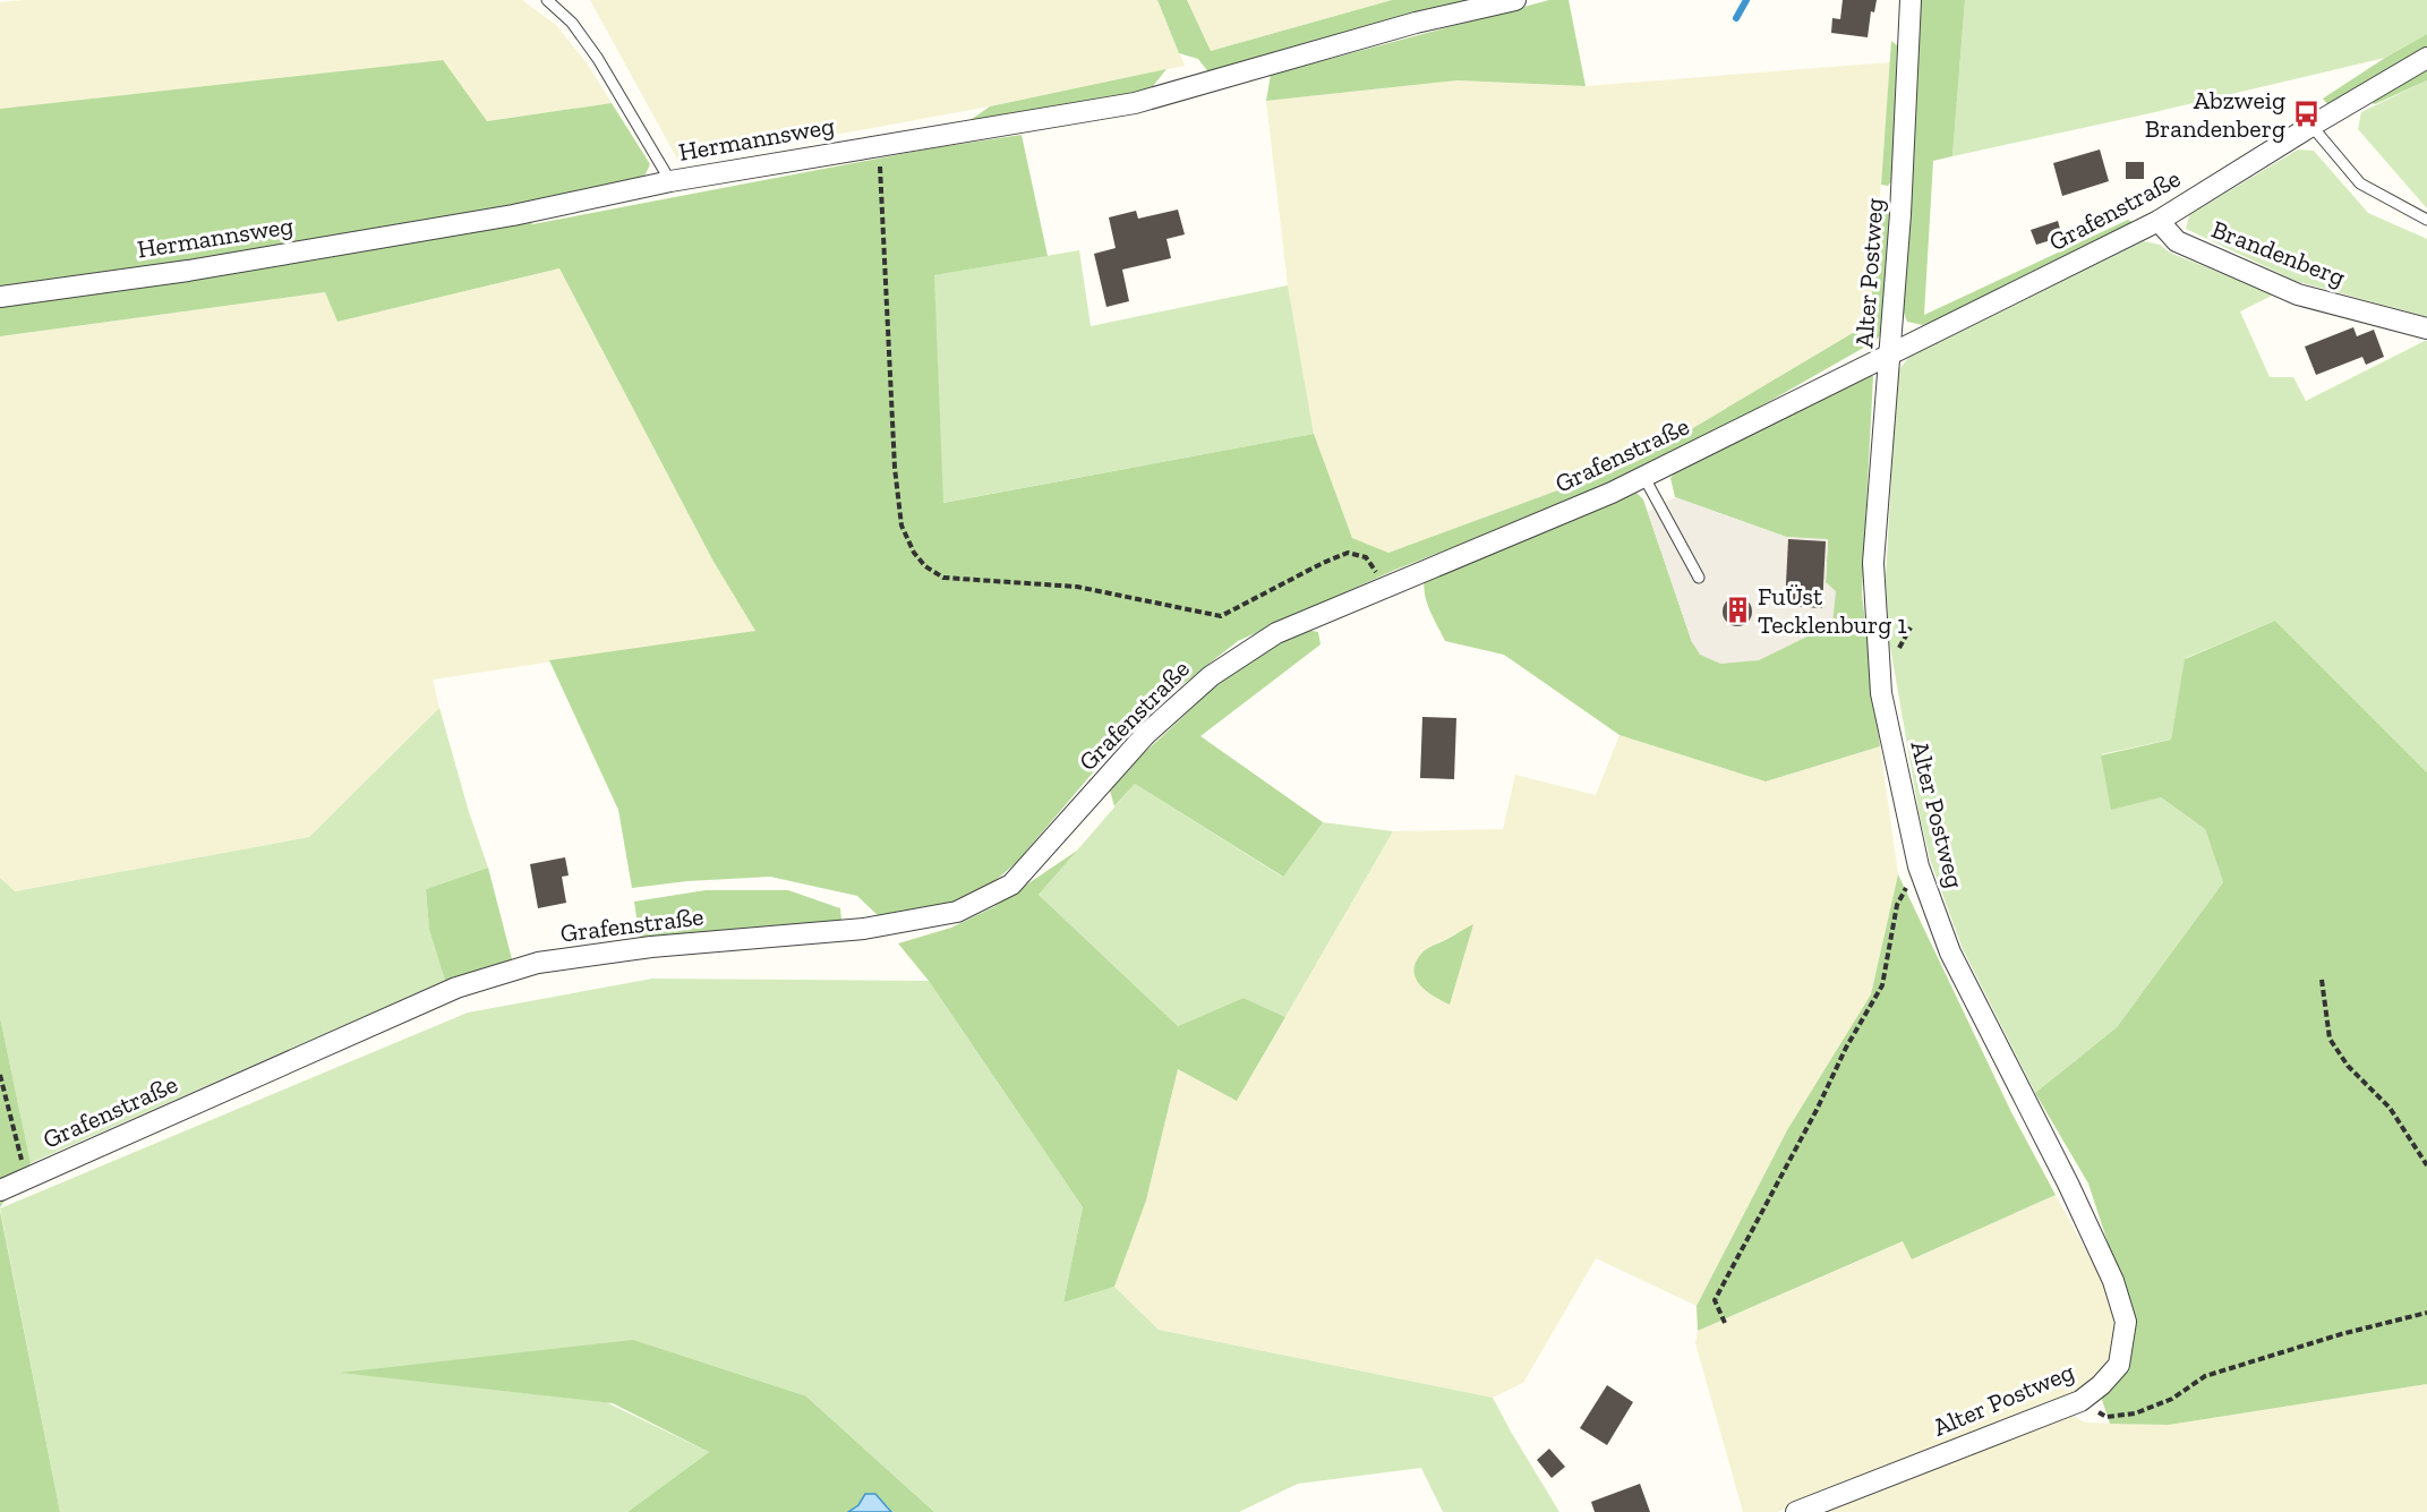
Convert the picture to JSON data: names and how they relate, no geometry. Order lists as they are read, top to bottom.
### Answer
{
  "streets": {
    "street": [
      "Hermannsweg",
      "Grafenstraße",
      "Brandenberg",
      "Alter Postweg"
    ]
  },
  "crossings": [
    ["Grafenstraße", "Brandenberg"],
    ["Grafenstraße", "Alter Postweg"]
  ],
  "places": {
    "bus stop": ["Abzweig Brandenberg"],
    "building": ["FuÜst Tecklenburg 1"]
  }
}
